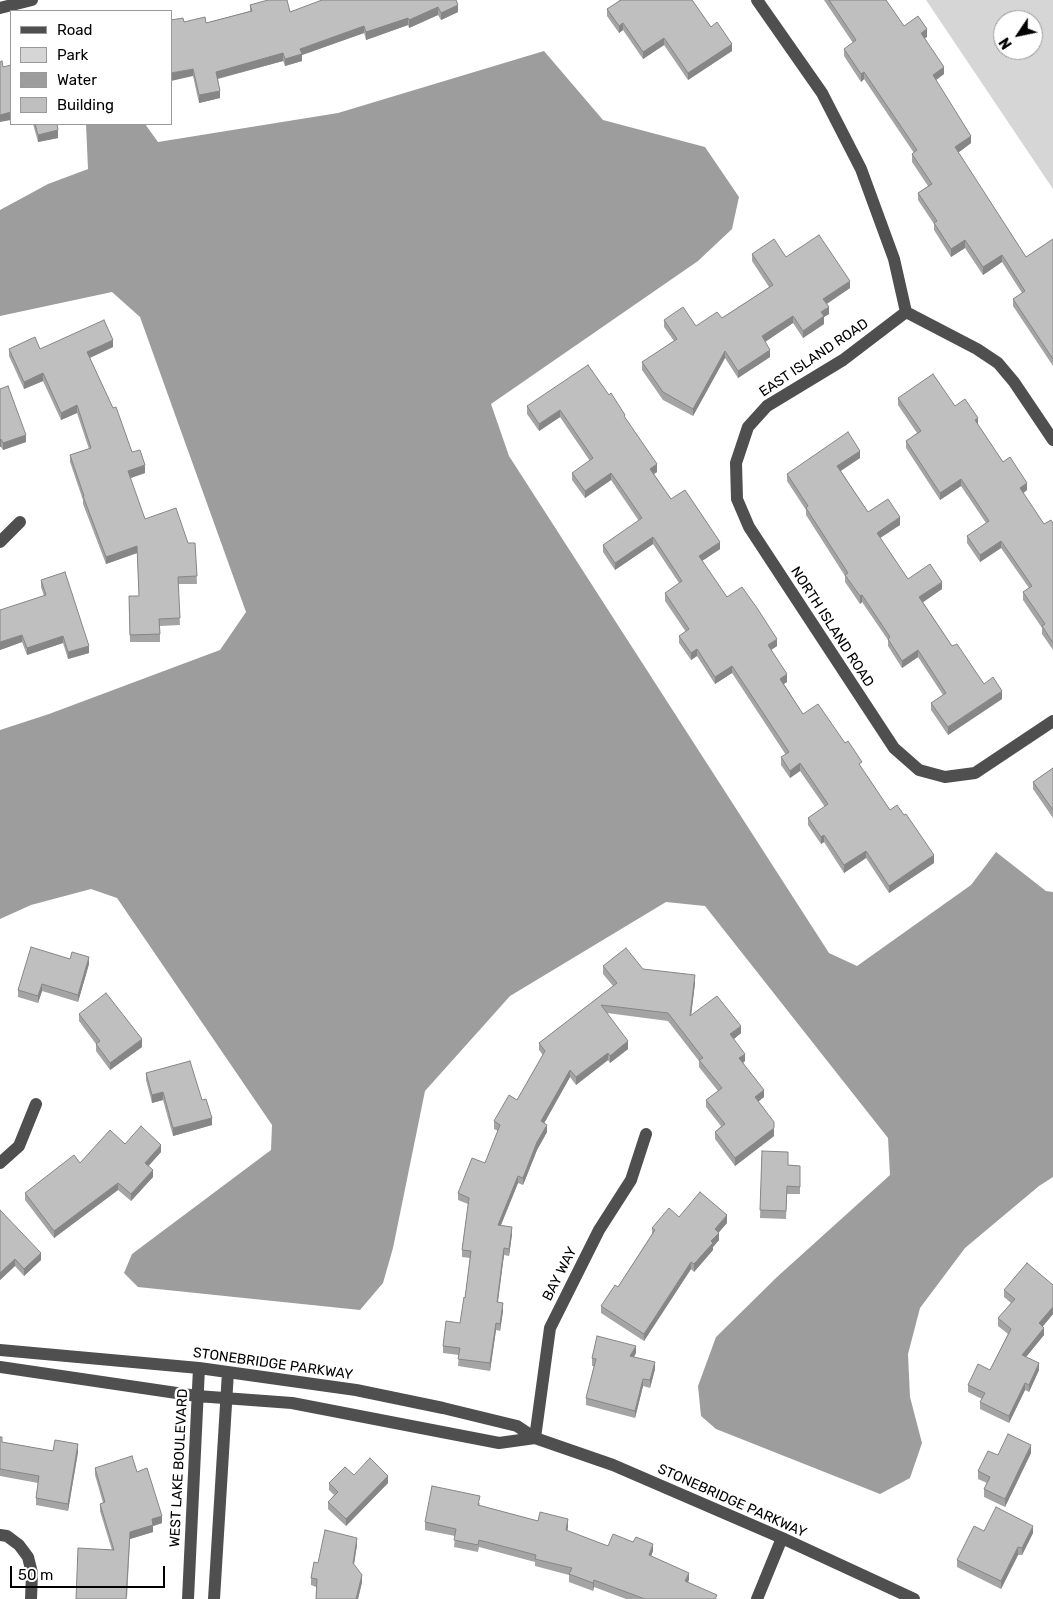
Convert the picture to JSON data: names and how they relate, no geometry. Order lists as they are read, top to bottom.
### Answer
{
  "streets": {
    "street": [
      "EAST ISLAND ROAD",
      "NORTH ISLAND ROAD",
      "BAY WAY",
      "STONEBRIDGE PARKWAY",
      "WEST LAKE BOULEVARD"
    ]
  },
  "crossings": [
    ["EAST ISLAND ROAD", "NORTH ISLAND ROAD"],
    ["BAY WAY", "STONEBRIDGE PARKWAY"],
    ["STONEBRIDGE PARKWAY", "WEST LAKE BOULEVARD"]
  ],
  "legend": [
    "Road",
    "Park",
    "Water",
    "Building"
  ],
  "scale_bar": "50 m",
  "north": "bottom left"
}
